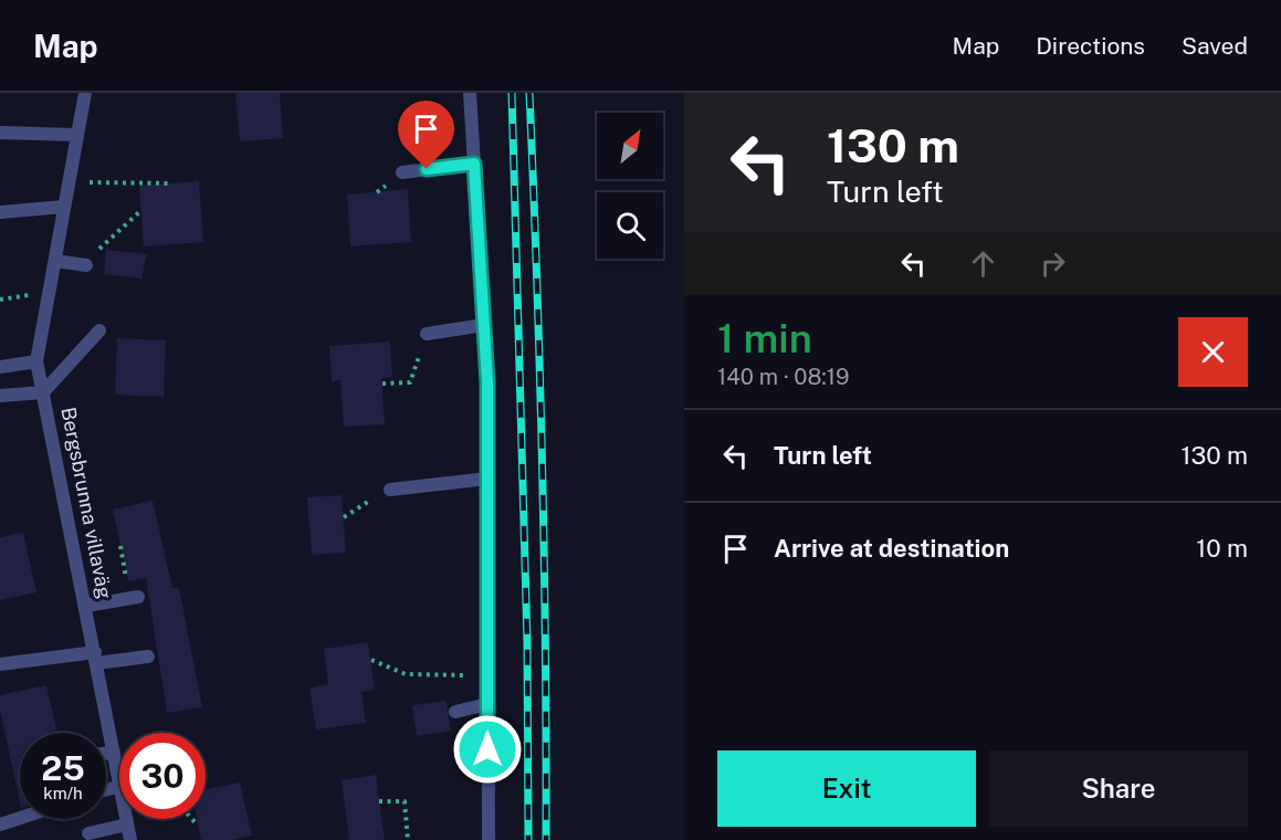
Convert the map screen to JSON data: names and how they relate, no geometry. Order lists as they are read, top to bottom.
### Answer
{
  "streets": {
    "street": ["Bergsbrunna villaväg"]
  },
  "north": "top right",
  "page": {
    "header": "Map",
    "nav": ["Map", "Directions", "Saved"],
    "turn": ["130 m", "Turn left"],
    "heading": ["1 min", "140 m · 08:19"],
    "list": [
      {
        "name": "Turn left",
        "value": "130 m"
      },
      {
        "name": "Arrive at destination",
        "value": "10 m"
      }
    ],
    "speed": "25 km/h",
    "limit": "30",
    "buttons": ["Exit", "Share"]
  }
}
